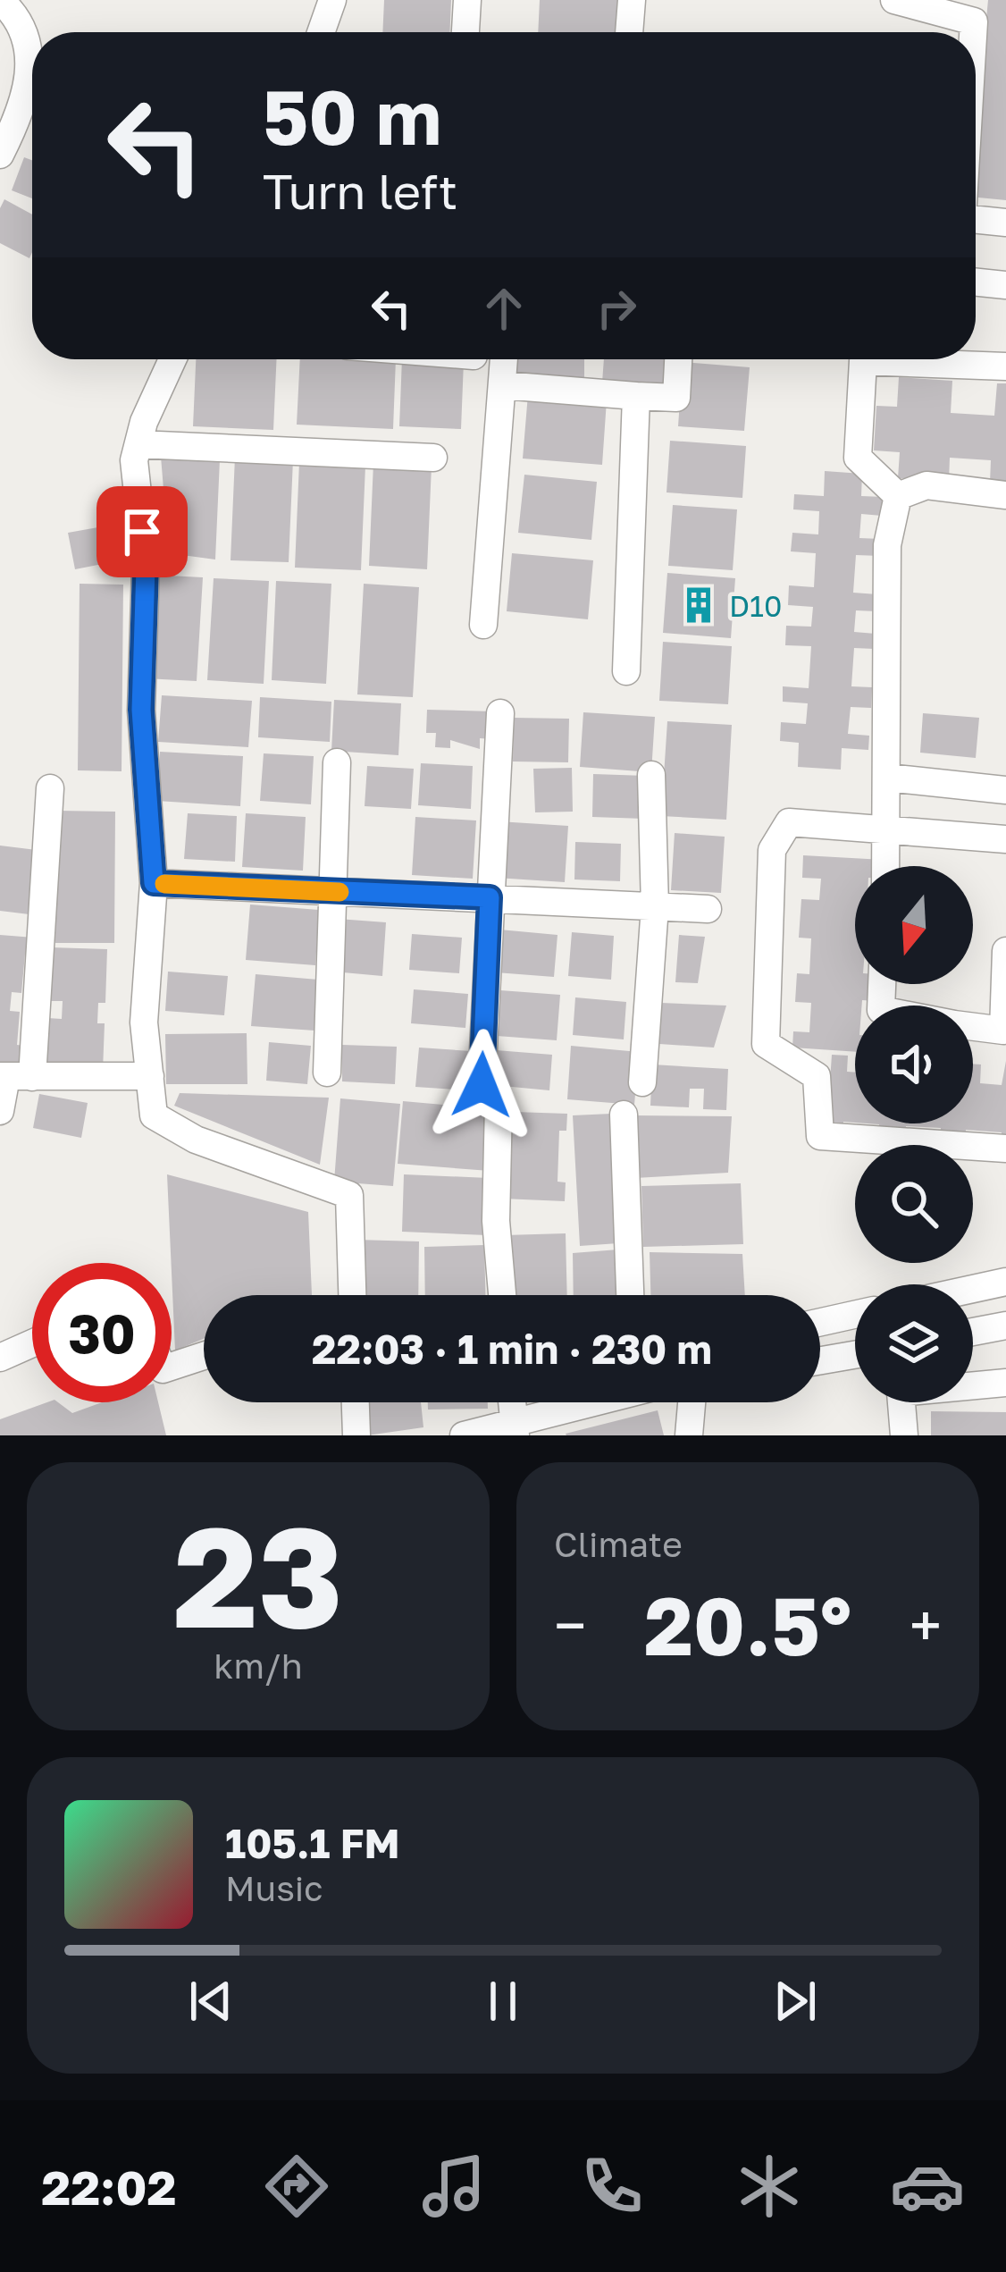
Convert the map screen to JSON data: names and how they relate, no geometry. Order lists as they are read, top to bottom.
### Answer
{
  "places": {
    "building": ["D10"]
  },
  "north": "bottom",
  "page": {
    "turn": ["50 m", "Turn left"],
    "limit": "30",
    "trip": "22:03 · 1 min · 230 m",
    "tile": [
      ["23", "km/h"],
      "Climate"
    ],
    "heat": ["−", "20.5°", "+"],
    "song": ["105.1 FM", "Music"],
    "tabs": "22:02"
  }
}
